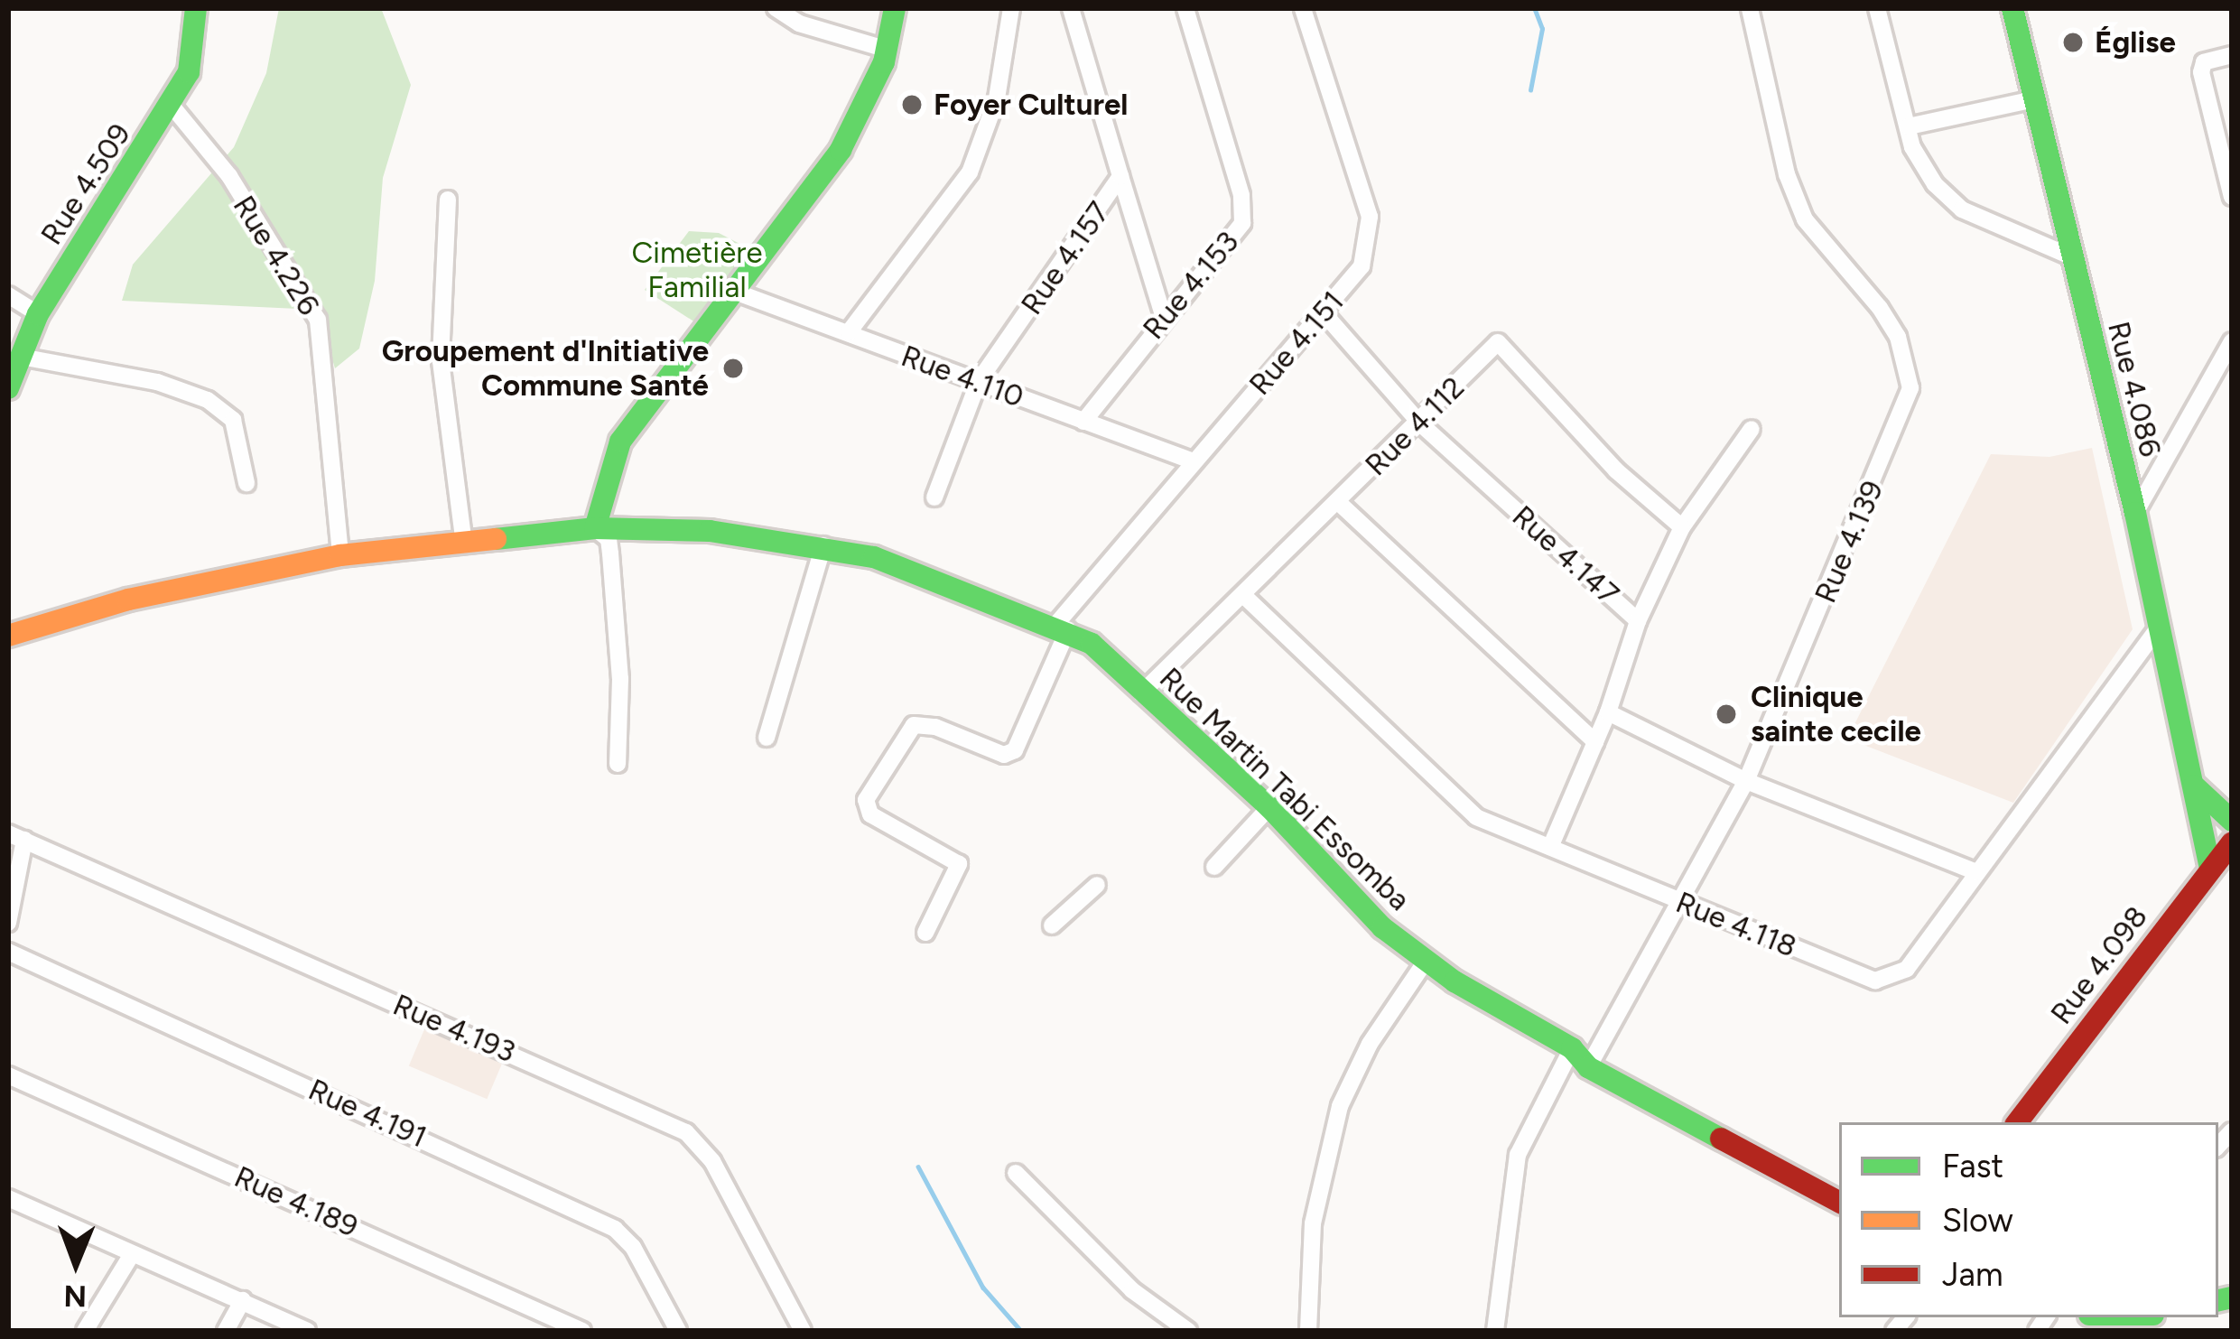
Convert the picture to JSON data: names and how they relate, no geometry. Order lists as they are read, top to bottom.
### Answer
{
  "streets": {
    "main road": [
      "Rue 4.509",
      "Rue 4.086",
      "Rue Martin Tabi Essomba",
      "Rue 4.098"
    ],
    "street": [
      "Rue 4.226",
      "Rue 4.157",
      "Rue 4.153",
      "Rue 4.151",
      "Rue 4.110",
      "Rue 4.112",
      "Rue 4.139",
      "Rue 4.147",
      "Rue 4.118",
      "Rue 4.193",
      "Rue 4.191",
      "Rue 4.189"
    ]
  },
  "crossings": [
    ["Rue 4.509", "Rue 4.226"],
    ["Rue 4.226", "Rue Martin Tabi Essomba"],
    ["Rue 4.157", "Rue 4.110"],
    ["Rue 4.153", "Rue 4.110"],
    ["Rue 4.151", "Rue 4.110"],
    ["Rue 4.151", "Rue 4.147"],
    ["Rue 4.151", "Rue Martin Tabi Essomba"],
    ["Rue 4.086", "Rue 4.118"],
    ["Rue 4.086", "Rue 4.098"],
    ["Rue 4.112", "Rue 4.147"],
    ["Rue 4.112", "Rue Martin Tabi Essomba"],
    ["Rue 4.112", "Rue 4.118"],
    ["Rue 4.139", "Rue Martin Tabi Essomba"],
    ["Rue 4.139", "Rue 4.118"],
    ["Rue 4.147", "Rue 4.118"]
  ],
  "parks": ["Cimetière Familial"],
  "places": [
    "Église",
    "Foyer Culturel",
    "Groupement d'Initiative Commune Santé",
    "Clinique sainte cecile"
  ],
  "legend": ["Fast", "Slow", "Jam"],
  "north": "bottom"
}
